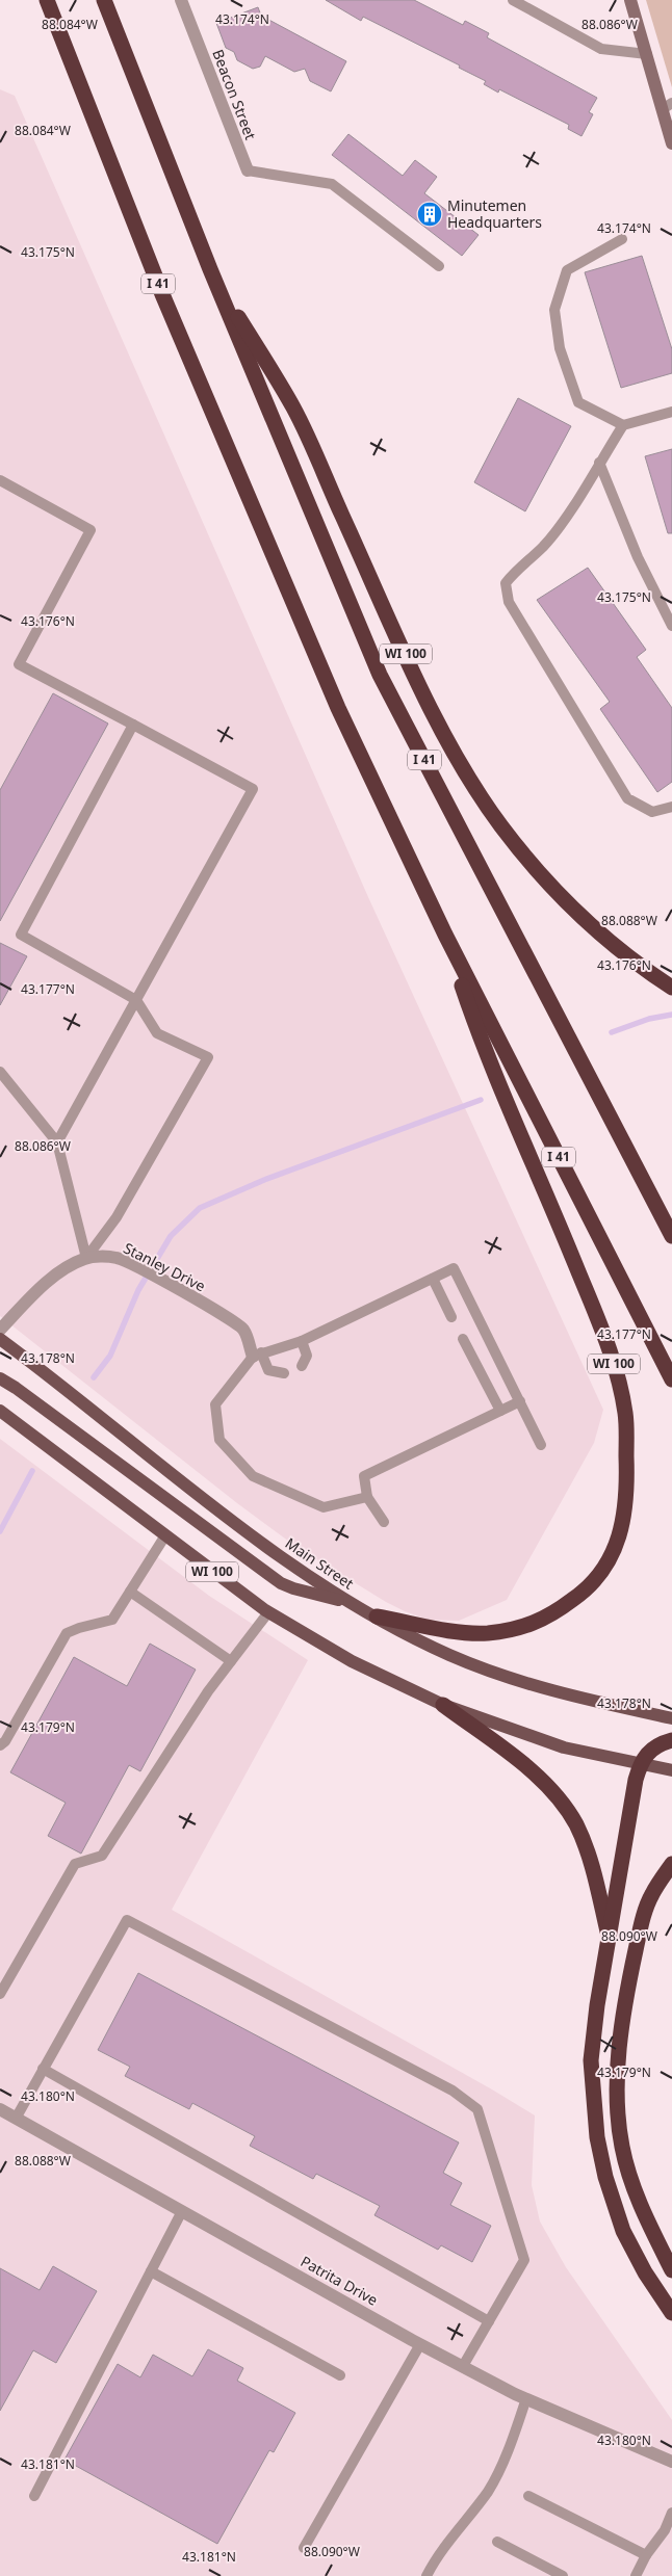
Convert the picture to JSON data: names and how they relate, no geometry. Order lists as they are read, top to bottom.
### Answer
{
  "streets": {
    "highway": ["I 41", "WI 100"],
    "main road": ["Main Street"],
    "street": ["Beacon Street", "Stanley Drive", "Patrita Drive"]
  },
  "crossings": [
    ["I 41", "WI 100"],
    ["WI 100", "Main Street"]
  ],
  "places": {
    "building": ["Minutemen Headquarters"]
  },
  "coordinates": [
    "43.174°N",
    "88.084°W",
    "88.086°W",
    "43.175°N",
    "43.176°N",
    "88.088°W",
    "43.177°N",
    "43.178°N",
    "43.179°N",
    "88.090°W",
    "43.180°N",
    "43.181°N"
  ]
}
